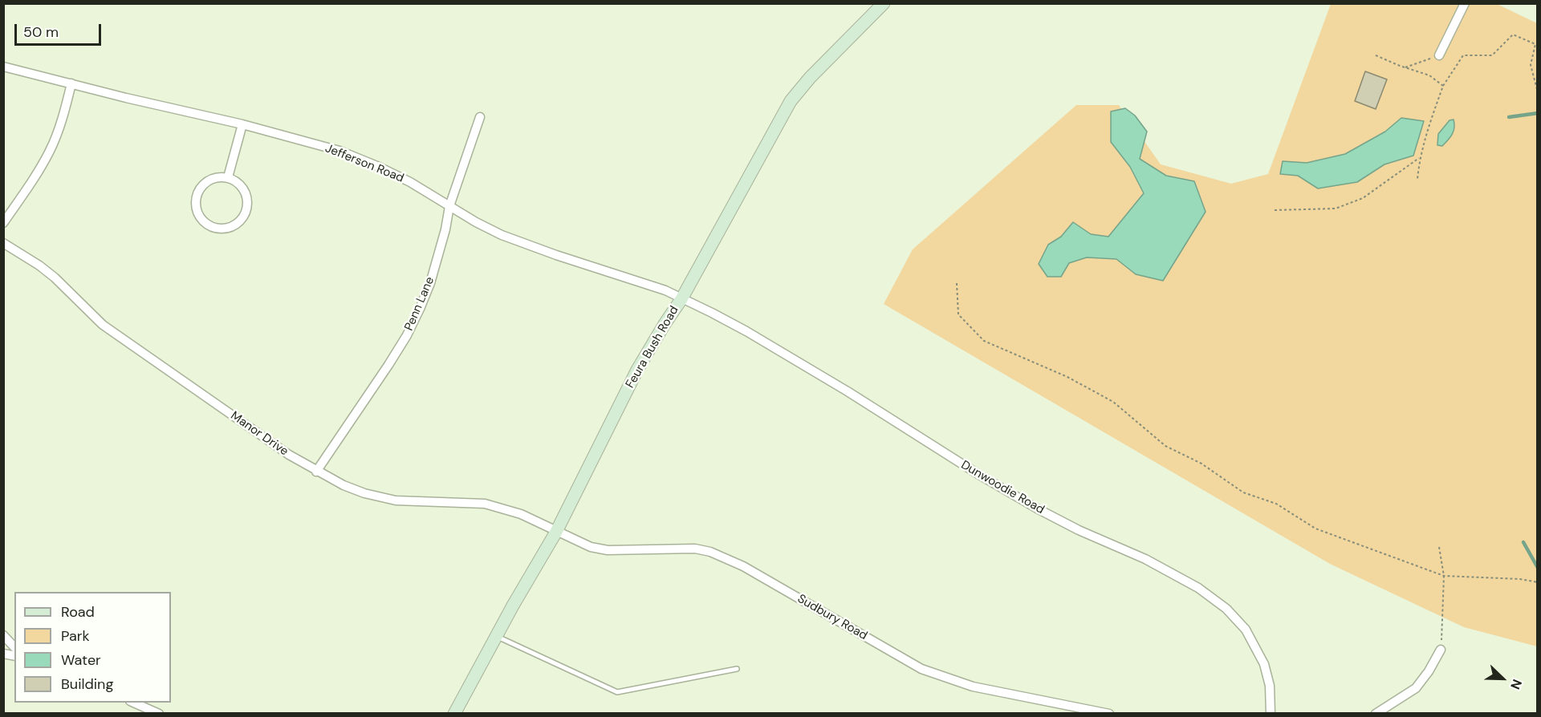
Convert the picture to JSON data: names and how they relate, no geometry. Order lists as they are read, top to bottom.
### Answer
{
  "streets": {
    "main road": ["Feura Bush Road"],
    "street": [
      "Jefferson Road",
      "Penn Lane",
      "Manor Drive",
      "Dunwoodie Road",
      "Sudbury Road"
    ]
  },
  "crossings": [
    ["Jefferson Road", "Penn Lane"],
    ["Jefferson Road", "Feura Bush Road"],
    ["Jefferson Road", "Dunwoodie Road"],
    ["Penn Lane", "Manor Drive"],
    ["Feura Bush Road", "Manor Drive"],
    ["Feura Bush Road", "Dunwoodie Road"],
    ["Feura Bush Road", "Sudbury Road"],
    ["Manor Drive", "Sudbury Road"]
  ],
  "legend": [
    "Road",
    "Park",
    "Water",
    "Building"
  ],
  "scale_bar": "50 m",
  "north": "bottom right"
}
